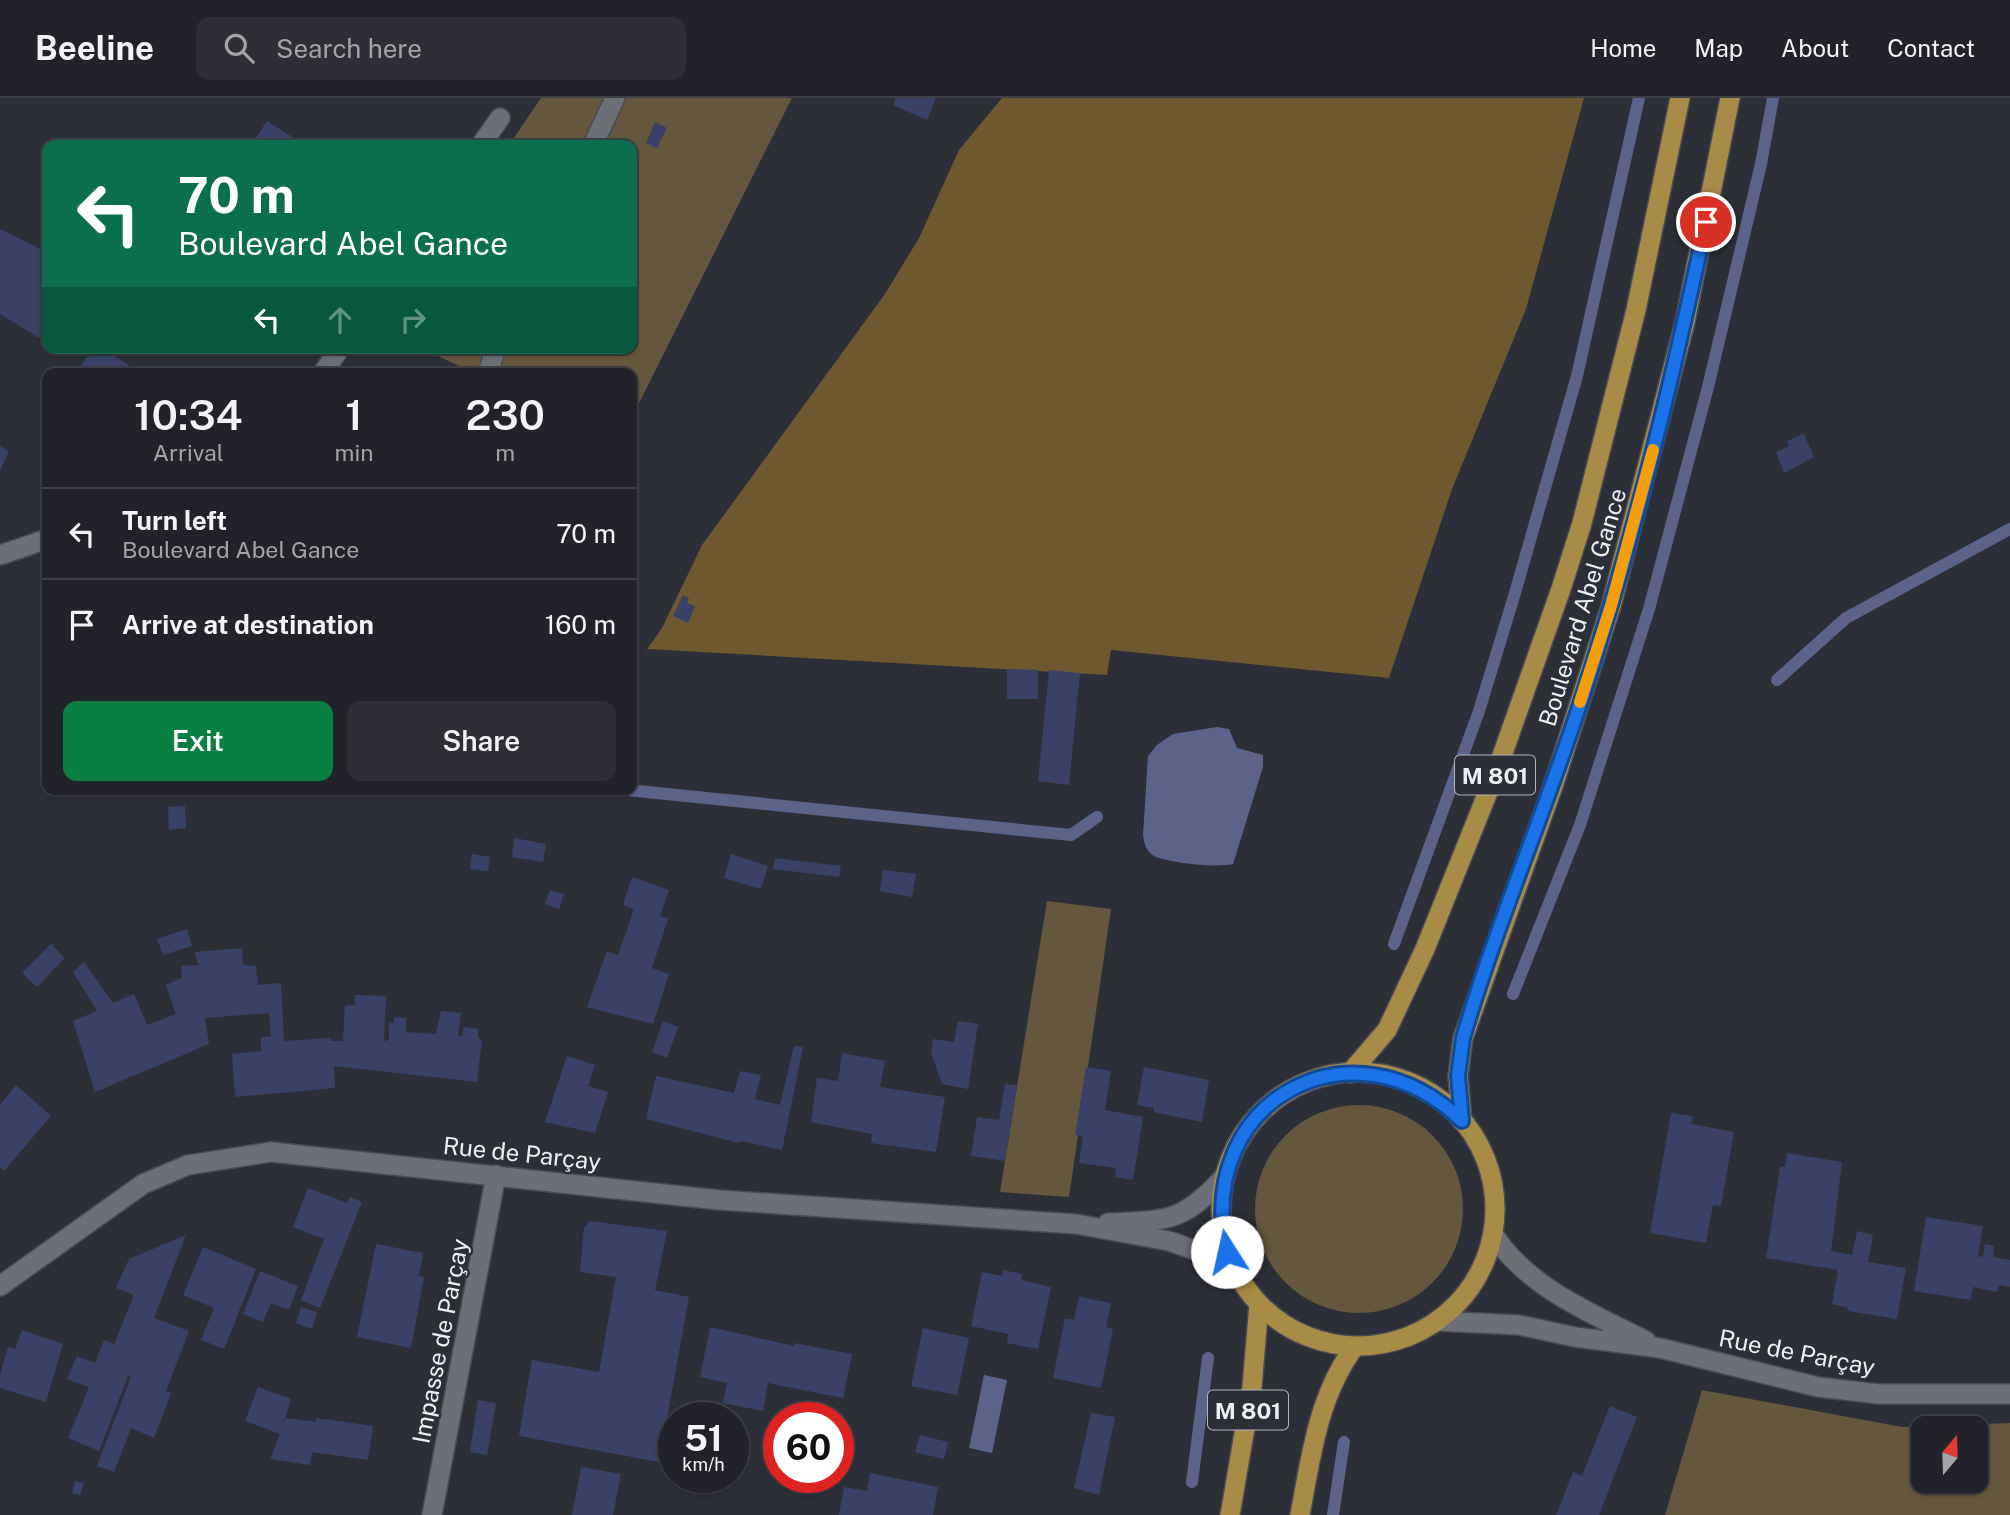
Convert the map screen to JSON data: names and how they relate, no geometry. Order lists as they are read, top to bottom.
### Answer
{
  "streets": {
    "main road": ["Boulevard Abel Gance", "M 801"],
    "street": ["Rue de Parçay", "Impasse de Parçay"]
  },
  "crossings": [
    ["Boulevard Abel Gance", "M 801"],
    ["M 801", "Rue de Parçay"],
    ["Rue de Parçay", "Impasse de Parçay"]
  ],
  "north": "top",
  "page": {
    "header": "Beeline",
    "search": "Search here",
    "nav": [
      "Home",
      "Map",
      "About",
      "Contact"
    ],
    "turn": ["70 m", "Boulevard Abel Gance"],
    "eta": [
      "10:34",
      "Arrival",
      "1",
      "min",
      "230",
      "m"
    ],
    "list": [
      {
        "name": "Turn left",
        "note": "Boulevard Abel Gance",
        "value": "70 m"
      },
      {
        "name": "Arrive at destination",
        "value": "160 m"
      }
    ],
    "buttons": ["Exit", "Share"],
    "speed": "51 km/h",
    "limit": "60"
  }
}
